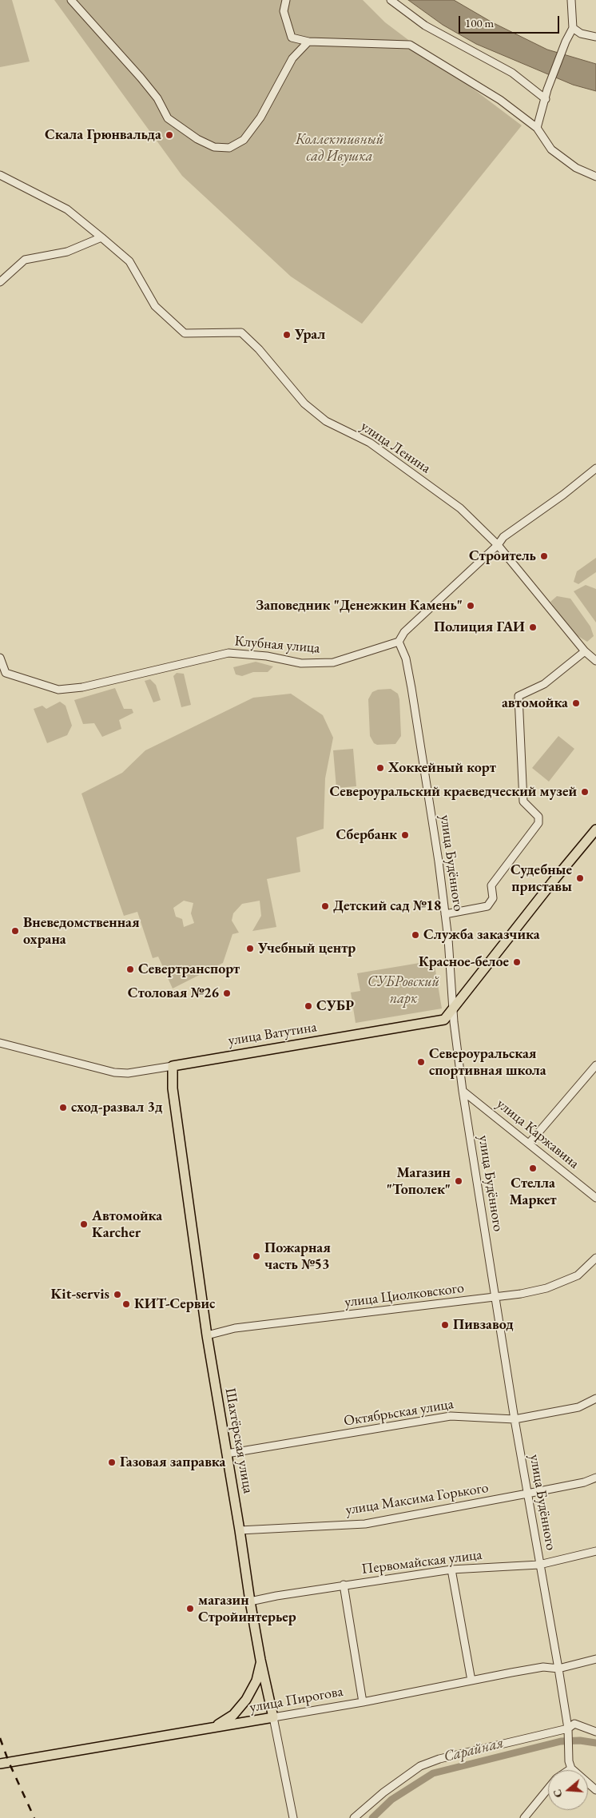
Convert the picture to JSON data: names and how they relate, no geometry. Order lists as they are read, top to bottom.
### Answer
{
  "streets": {
    "main road": ["улица Ватутина", "Шахтёрская улица", "улица Пирогова"],
    "street": [
      "улица Ленина",
      "Клубная улица",
      "улица Будённого",
      "улица Каржавина",
      "улица Циолковского",
      "Октябрьская улица",
      "улица Максима Горького",
      "Первомайская улица"
    ]
  },
  "crossings": [
    ["Клубная улица", "улица Будённого"],
    ["улица Будённого", "улица Ватутина"],
    ["улица Будённого", "улица Каржавина"],
    ["улица Будённого", "улица Циолковского"],
    ["улица Будённого", "Октябрьская улица"],
    ["улица Будённого", "улица Максима Горького"],
    ["улица Будённого", "Первомайская улица"],
    ["улица Будённого", "улица Пирогова"],
    ["улица Ватутина", "Шахтёрская улица"],
    ["улица Циолковского", "Шахтёрская улица"],
    ["Октябрьская улица", "Шахтёрская улица"],
    ["Шахтёрская улица", "улица Максима Горького"],
    ["Шахтёрская улица", "Первомайская улица"],
    ["Шахтёрская улица", "улица Пирогова"]
  ],
  "water": ["Сарайная"],
  "parks": ["Коллективный сад Ивушка", "СУБРовский парк"],
  "places": [
    "Скала Грюнвальда",
    "Урал",
    "Строитель",
    "Заповедник \"Денежкин Камень\"",
    "Полиция ГАИ",
    "автомойка",
    "Хоккейный корт",
    "Североуральский краеведческий музей",
    "Сбербанк",
    "Судебные приставы",
    "Детский сад №18",
    "Вневедомственная охрана",
    "Служба заказчика",
    "Учебный центр",
    "Красное-белое",
    "Севертранспорт",
    "Столовая №26",
    "СУБР",
    "Североуральская спортивная школа",
    "сход-развал 3д",
    "Стелла Маркет",
    "Магазин \"Тополек\"",
    "Автомойка Karcher",
    "Пожарная часть №53",
    "Kit-servis",
    "КИТ-Сервис",
    "Пивзавод",
    "Газовая заправка",
    "магазин Стройинтерьер"
  ],
  "scale_bar": "100 m",
  "north": "left"
}
